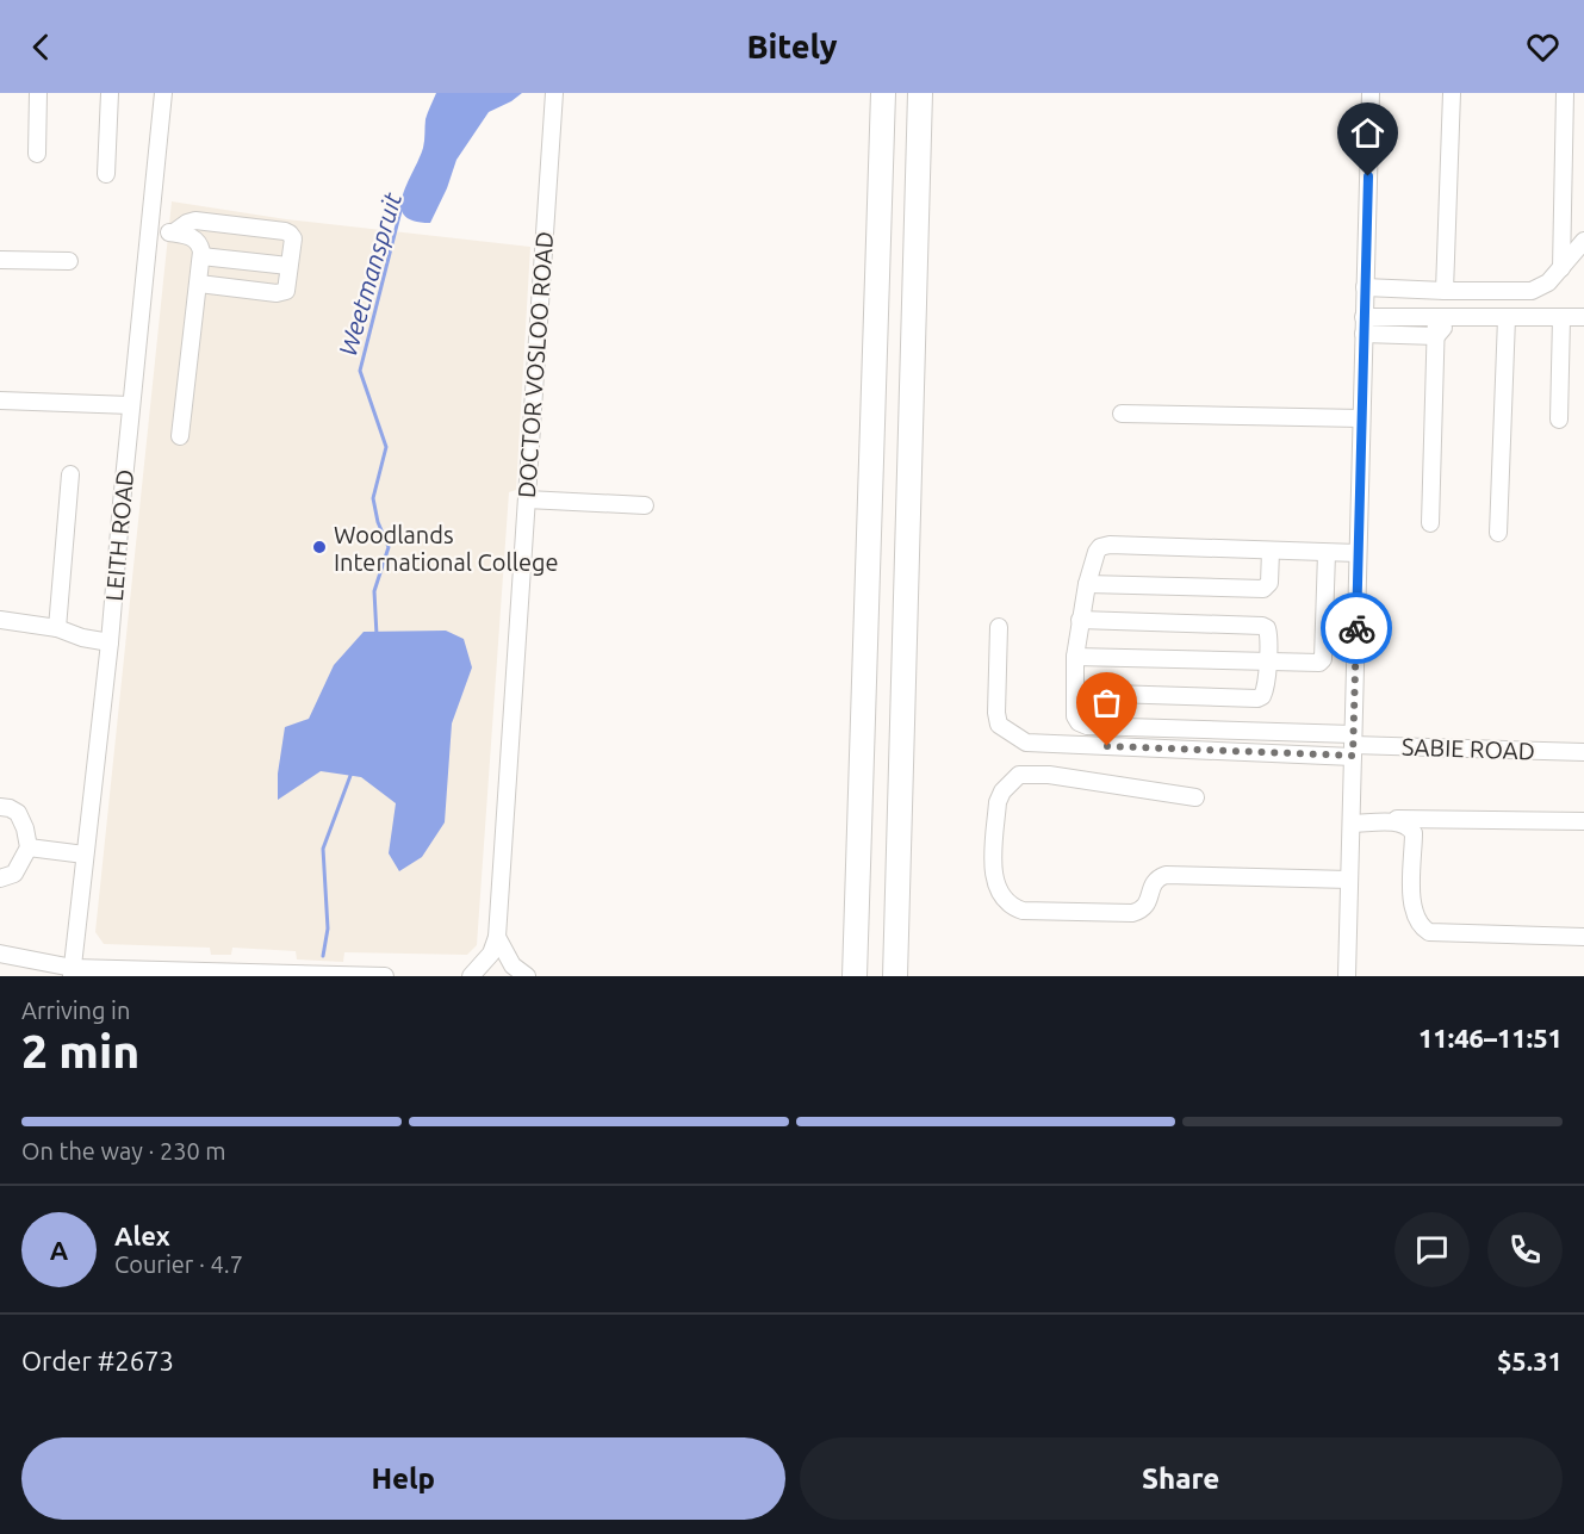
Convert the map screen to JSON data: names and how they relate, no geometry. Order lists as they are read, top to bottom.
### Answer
{
  "streets": {
    "street": ["DOCTOR VOSLOO ROAD", "LEITH ROAD", "SABIE ROAD"]
  },
  "water": ["Weetmanspruit"],
  "places": ["Woodlands International College"],
  "page": {
    "header": "Bitely",
    "heading": ["2 min", "Arriving in", "11:46–11:51"],
    "panel": [
      "Alex",
      "Courier · 4.7",
      "Order #2673",
      "$5.31"
    ],
    "bar": "On the way · 230 m",
    "round": "A",
    "buttons": ["Help", "Share"]
  }
}
